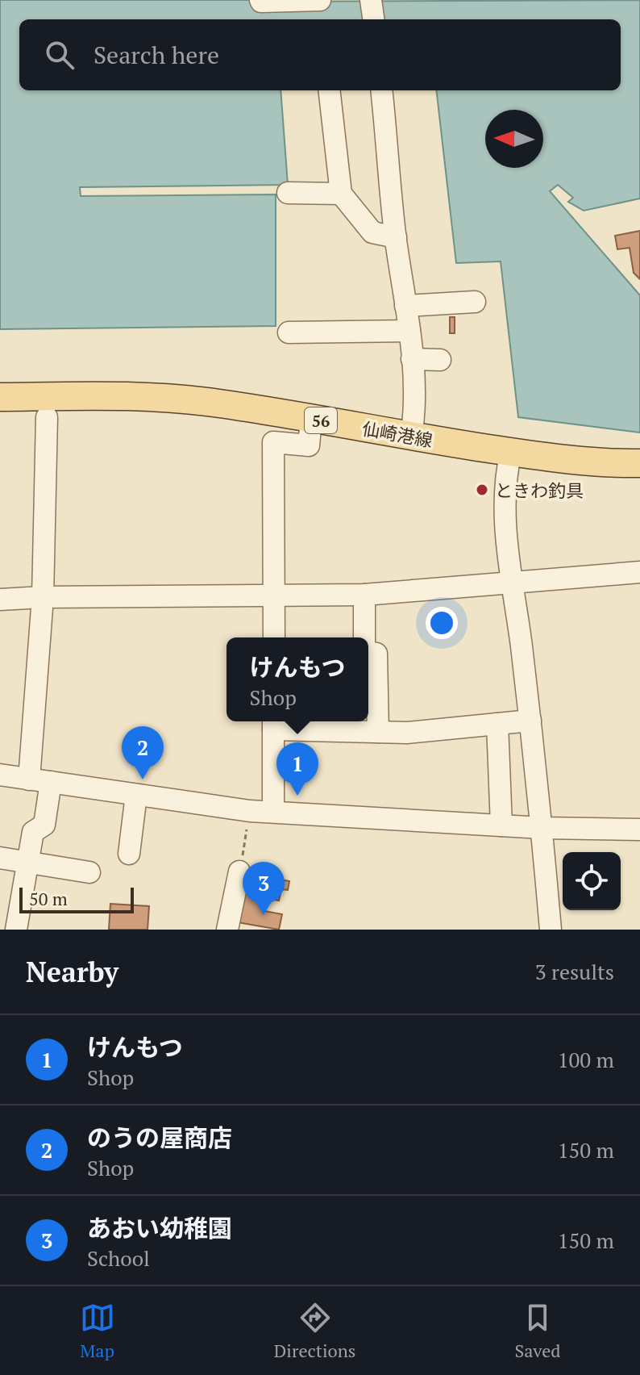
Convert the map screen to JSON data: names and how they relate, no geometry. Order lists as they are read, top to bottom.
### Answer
{
  "streets": {
    "main road": ["56", "仙崎港線"]
  },
  "places": ["ときわ釣具"],
  "scale_bar": "50 m",
  "north": "left",
  "page": {
    "search": "Search here",
    "popup": ["けんもつ", "Shop"],
    "pins": ["2", "1", "3"],
    "scale": "50 m",
    "heading": ["Nearby", "3 results"],
    "list": [
      {
        "mark": "1",
        "name": "けんもつ",
        "note": "Shop",
        "value": "100 m"
      },
      {
        "mark": "2",
        "name": "のうの屋商店",
        "note": "Shop",
        "value": "150 m"
      },
      {
        "mark": "3",
        "name": "あおい幼稚園",
        "note": "School",
        "value": "150 m"
      }
    ],
    "nav": ["Map", "Directions", "Saved"]
  }
}
